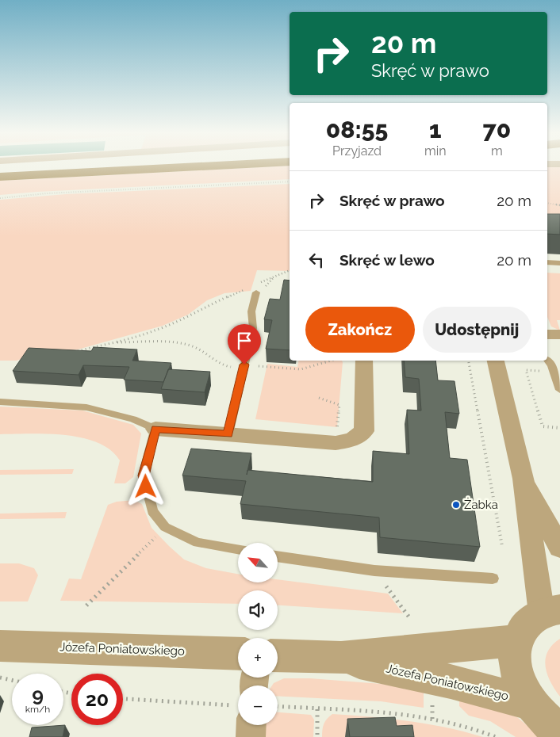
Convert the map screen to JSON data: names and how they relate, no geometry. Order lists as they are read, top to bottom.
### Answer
{
  "streets": {
    "street": ["Józefa Poniatowskiego"]
  },
  "places": ["Żabka"],
  "north": "top left",
  "page": {
    "turn": ["20 m", "Skręć w prawo"],
    "eta": [
      "08:55",
      "Przyjazd",
      "1",
      "min",
      "70",
      "m"
    ],
    "list": [
      {
        "name": "Skręć w prawo",
        "value": "20 m"
      },
      {
        "name": "Skręć w lewo",
        "value": "20 m"
      }
    ],
    "buttons": ["Zakończ", "Udostępnij"],
    "map_buttons": ["+", "−"],
    "speed": "9 km/h",
    "limit": "20"
  }
}
